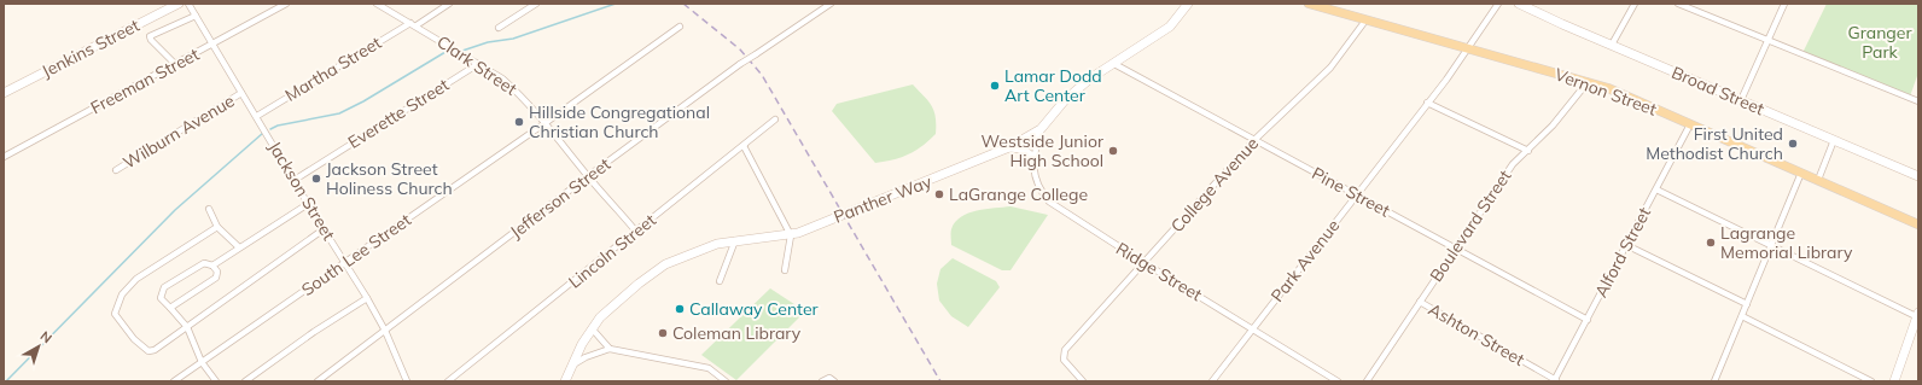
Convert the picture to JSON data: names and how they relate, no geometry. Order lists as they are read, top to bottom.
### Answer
{
  "streets": {
    "main road": ["Vernon Street"],
    "street": [
      "Jenkins Street",
      "Clark Street",
      "Martha Street",
      "Freeman Street",
      "Broad Street",
      "Everette Street",
      "Wilburn Avenue",
      "College Avenue",
      "Jackson Street",
      "Pine Street",
      "Jefferson Street",
      "Panther Way",
      "Boulevard Street",
      "Lincoln Street",
      "Alford Street",
      "South Lee Street",
      "Park Avenue",
      "Ridge Street",
      "Ashton Street"
    ]
  },
  "crossings": [
    ["Clark Street", "Martha Street"],
    ["Clark Street", "Everette Street"],
    ["Clark Street", "Jefferson Street"],
    ["Clark Street", "Lincoln Street"],
    ["Clark Street", "South Lee Street"],
    ["Martha Street", "Jackson Street"],
    ["Freeman Street", "Jackson Street"],
    ["Vernon Street", "College Avenue"],
    ["Vernon Street", "Boulevard Street"],
    ["Vernon Street", "Alford Street"],
    ["Vernon Street", "Park Avenue"],
    ["Everette Street", "Jackson Street"],
    ["Wilburn Avenue", "Jackson Street"],
    ["College Avenue", "Pine Street"],
    ["College Avenue", "Ridge Street"],
    ["Jackson Street", "Jefferson Street"],
    ["Jackson Street", "South Lee Street"],
    ["Pine Street", "Panther Way"],
    ["Pine Street", "Boulevard Street"],
    ["Pine Street", "Alford Street"],
    ["Pine Street", "Park Avenue"],
    ["Panther Way", "Ridge Street"],
    ["Boulevard Street", "Ashton Street"],
    ["Alford Street", "Ashton Street"],
    ["Park Avenue", "Ridge Street"]
  ],
  "parks": ["Granger Park"],
  "places": [
    "Lamar Dodd Art Center",
    "Hillside Congregational Christian Church",
    "First United Methodist Church",
    "Westside Junior High School",
    "Jackson Street Holiness Church",
    "LaGrange College",
    "Lagrange Memorial Library",
    "Callaway Center",
    "Coleman Library"
  ],
  "north": "top right"
}
